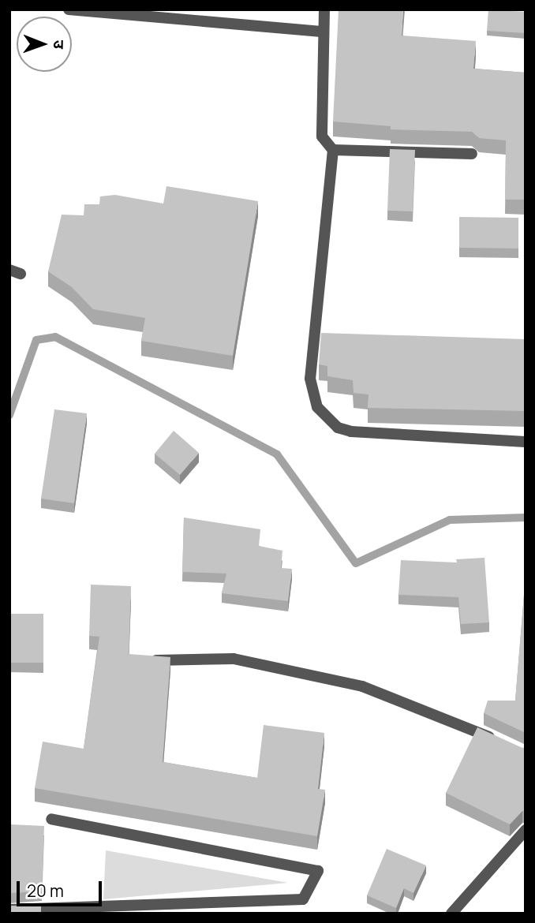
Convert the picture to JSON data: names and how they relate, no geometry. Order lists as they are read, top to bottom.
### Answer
{
  "scale_bar": "20 m",
  "north": "right"
}
